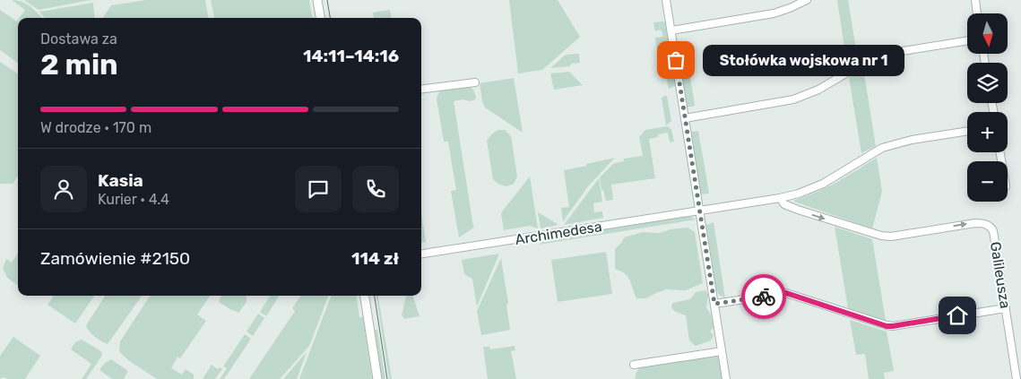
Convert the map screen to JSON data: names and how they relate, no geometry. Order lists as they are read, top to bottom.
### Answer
{
  "streets": {
    "street": ["Archimedesa", "Galileusza"]
  },
  "crossings": [
    ["Archimedesa", "Galileusza"]
  ],
  "one_way": ["Galileusza"],
  "places": ["Stołówka wojskowa nr 1"],
  "north": "bottom",
  "page": {
    "map_buttons": ["+", "−"],
    "heading": ["2 min", "Dostawa za", "14:11–14:16"],
    "panel": [
      "Kasia",
      "Kurier · 4.4",
      "Zamówienie #2150",
      "114 zł"
    ],
    "bubble": "Stołówka wojskowa nr 1",
    "bar": "W drodze · 170 m"
  }
}
